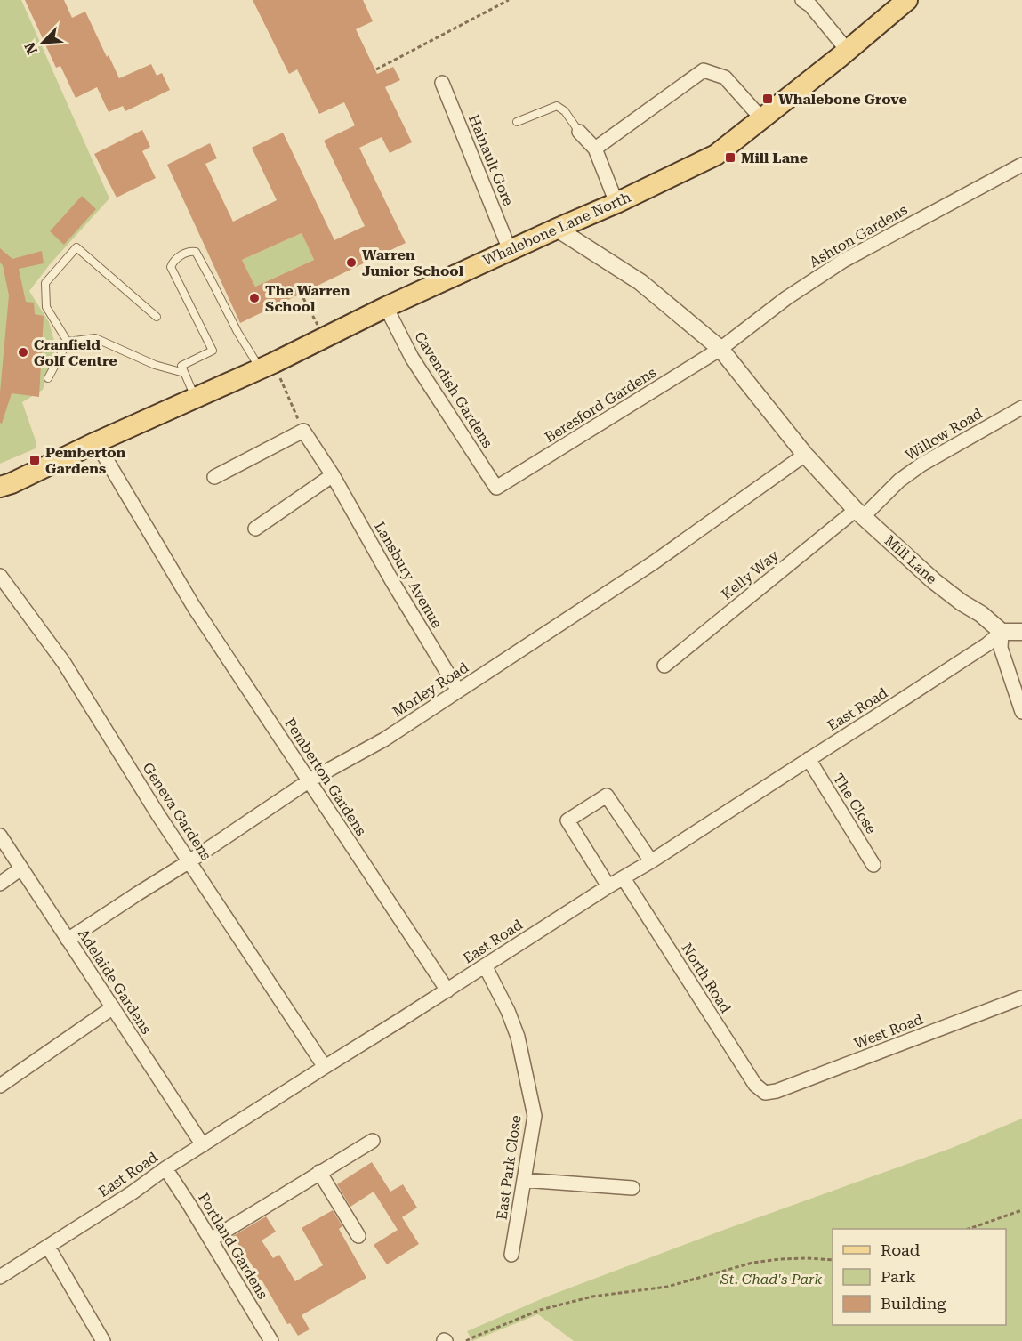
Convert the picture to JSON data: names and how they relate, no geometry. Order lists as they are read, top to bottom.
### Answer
{
  "streets": {
    "main road": ["Whalebone Lane North"],
    "street": [
      "Hainault Gore",
      "Ashton Gardens",
      "Cavendish Gardens",
      "Beresford Gardens",
      "Willow Road",
      "Mill Lane",
      "Lansbury Avenue",
      "Kelly Way",
      "Morley Road",
      "East Road",
      "Pemberton Gardens",
      "The Close",
      "Geneva Gardens",
      "North Road",
      "Adelaide Gardens",
      "West Road",
      "East Park Close",
      "Portland Gardens"
    ]
  },
  "crossings": [
    ["Hainault Gore", "Whalebone Lane North"],
    ["Whalebone Lane North", "Cavendish Gardens"],
    ["Whalebone Lane North", "Mill Lane"],
    ["Whalebone Lane North", "Pemberton Gardens"],
    ["Ashton Gardens", "Beresford Gardens"],
    ["Ashton Gardens", "Mill Lane"],
    ["Cavendish Gardens", "Beresford Gardens"],
    ["Beresford Gardens", "Mill Lane"],
    ["Willow Road", "Mill Lane"],
    ["Willow Road", "Kelly Way"],
    ["Mill Lane", "Kelly Way"],
    ["Mill Lane", "Morley Road"],
    ["Mill Lane", "East Road"],
    ["Lansbury Avenue", "Morley Road"],
    ["Morley Road", "Pemberton Gardens"],
    ["Morley Road", "Geneva Gardens"],
    ["Morley Road", "Adelaide Gardens"],
    ["East Road", "Pemberton Gardens"],
    ["East Road", "The Close"],
    ["East Road", "Geneva Gardens"],
    ["East Road", "North Road"],
    ["East Road", "Adelaide Gardens"],
    ["East Road", "East Park Close"],
    ["East Road", "Portland Gardens"],
    ["North Road", "West Road"]
  ],
  "parks": ["St. Chad's Park"],
  "places": {
    "transit": ["Whalebone Grove", "Mill Lane", "Pemberton Gardens"],
    "other": ["Warren Junior School", "The Warren School", "Cranfield Golf Centre"]
  },
  "legend": ["Road", "Park", "Building"],
  "north": "bottom left"
}
